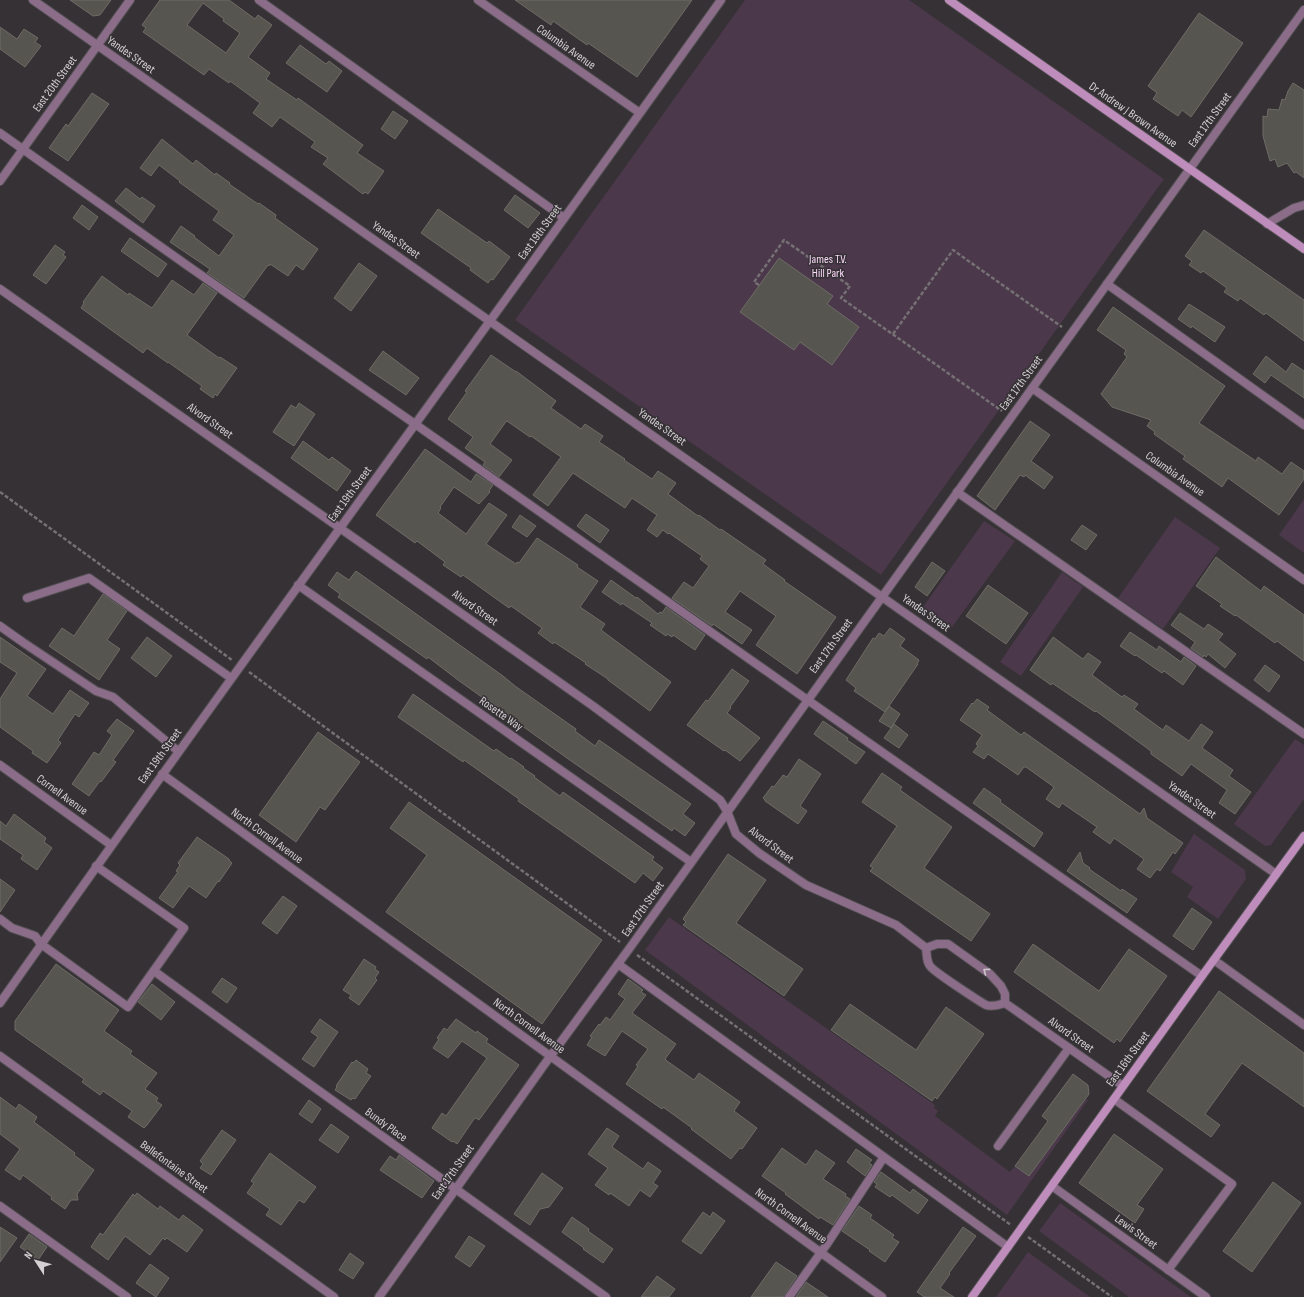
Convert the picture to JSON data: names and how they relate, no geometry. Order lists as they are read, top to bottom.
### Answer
{
  "streets": {
    "main road": ["Dr Andrew J Brown Avenue", "East 16th Street"],
    "street": [
      "Columbia Avenue",
      "Yandes Street",
      "East 20th Street",
      "East 17th Street",
      "East 19th Street",
      "Alvord Street",
      "Rosette Way",
      "Cornell Avenue",
      "North Cornell Avenue",
      "Bundy Place",
      "Bellefontaine Street",
      "Lewis Street"
    ]
  },
  "crossings": [
    ["Columbia Avenue", "East 17th Street"],
    ["Columbia Avenue", "East 19th Street"],
    ["Yandes Street", "East 20th Street"],
    ["Yandes Street", "East 17th Street"],
    ["Yandes Street", "East 19th Street"],
    ["Yandes Street", "East 16th Street"],
    ["Dr Andrew J Brown Avenue", "East 17th Street"],
    ["East 17th Street", "Alvord Street"],
    ["East 17th Street", "Rosette Way"],
    ["East 17th Street", "North Cornell Avenue"],
    ["East 17th Street", "Bundy Place"],
    ["East 19th Street", "Alvord Street"],
    ["East 19th Street", "Rosette Way"],
    ["East 19th Street", "Cornell Avenue"],
    ["East 19th Street", "North Cornell Avenue"],
    ["Alvord Street", "East 16th Street"],
    ["East 16th Street", "Lewis Street"]
  ],
  "parks": ["James T.V. Hill Park"],
  "north": "top left"
}
